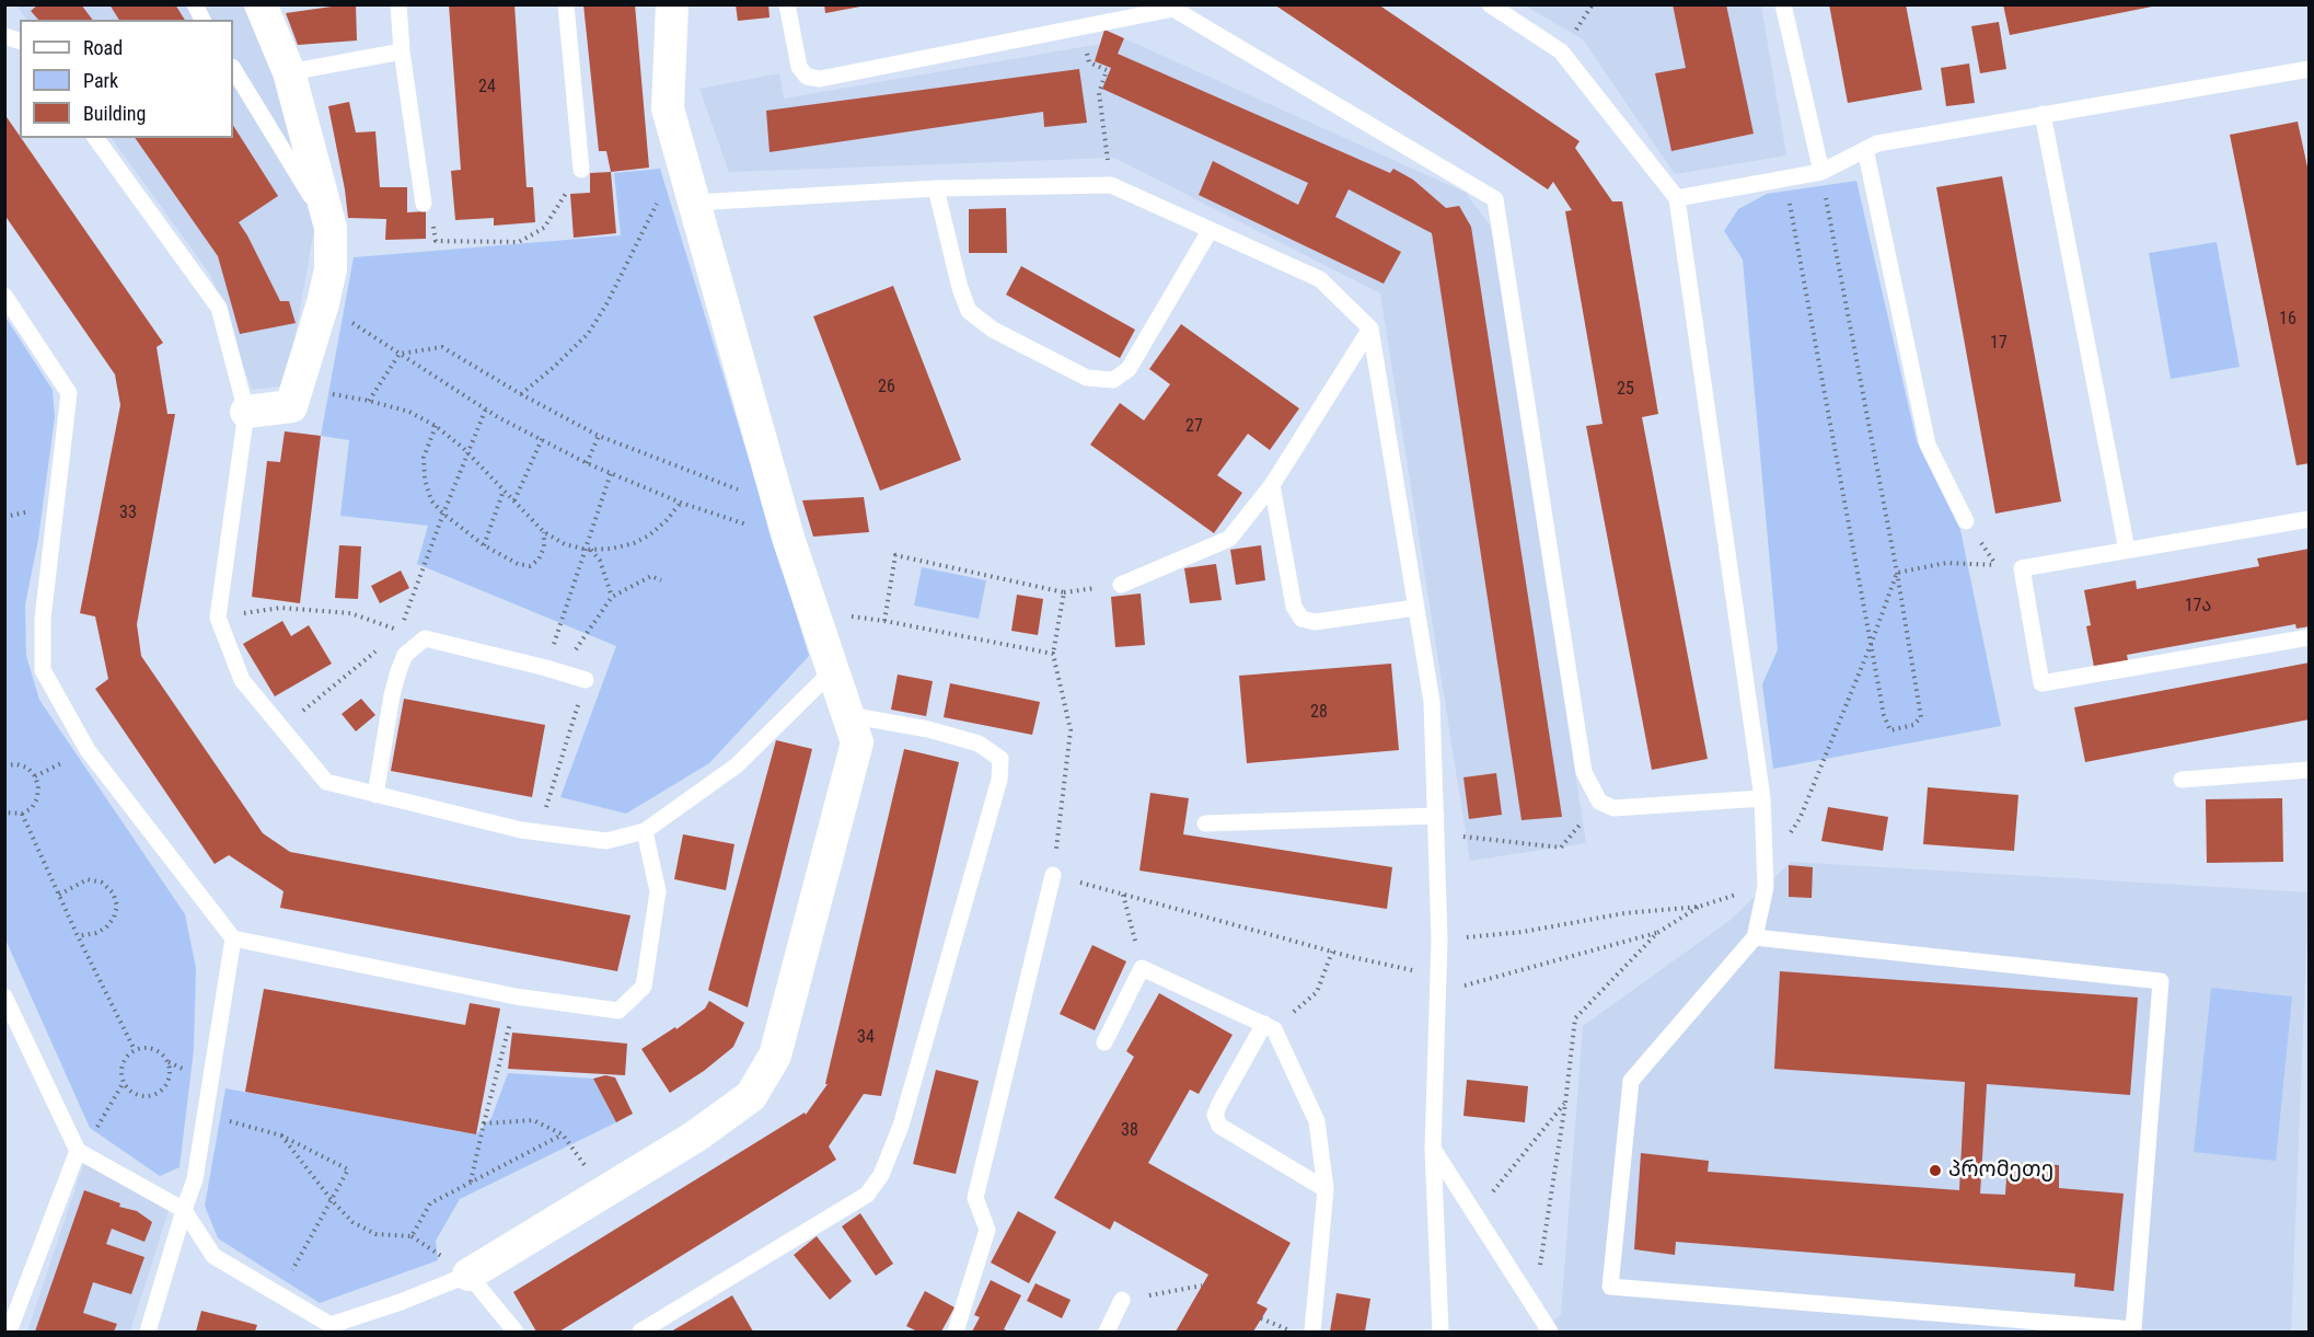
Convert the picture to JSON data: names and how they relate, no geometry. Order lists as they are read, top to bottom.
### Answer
{
  "places": ["პრომეთე"],
  "house_numbers": [
    "24",
    "16",
    "17",
    "26",
    "25",
    "27",
    "33",
    "17ა",
    "28",
    "34",
    "38"
  ],
  "legend": ["Road", "Park", "Building"]
}
